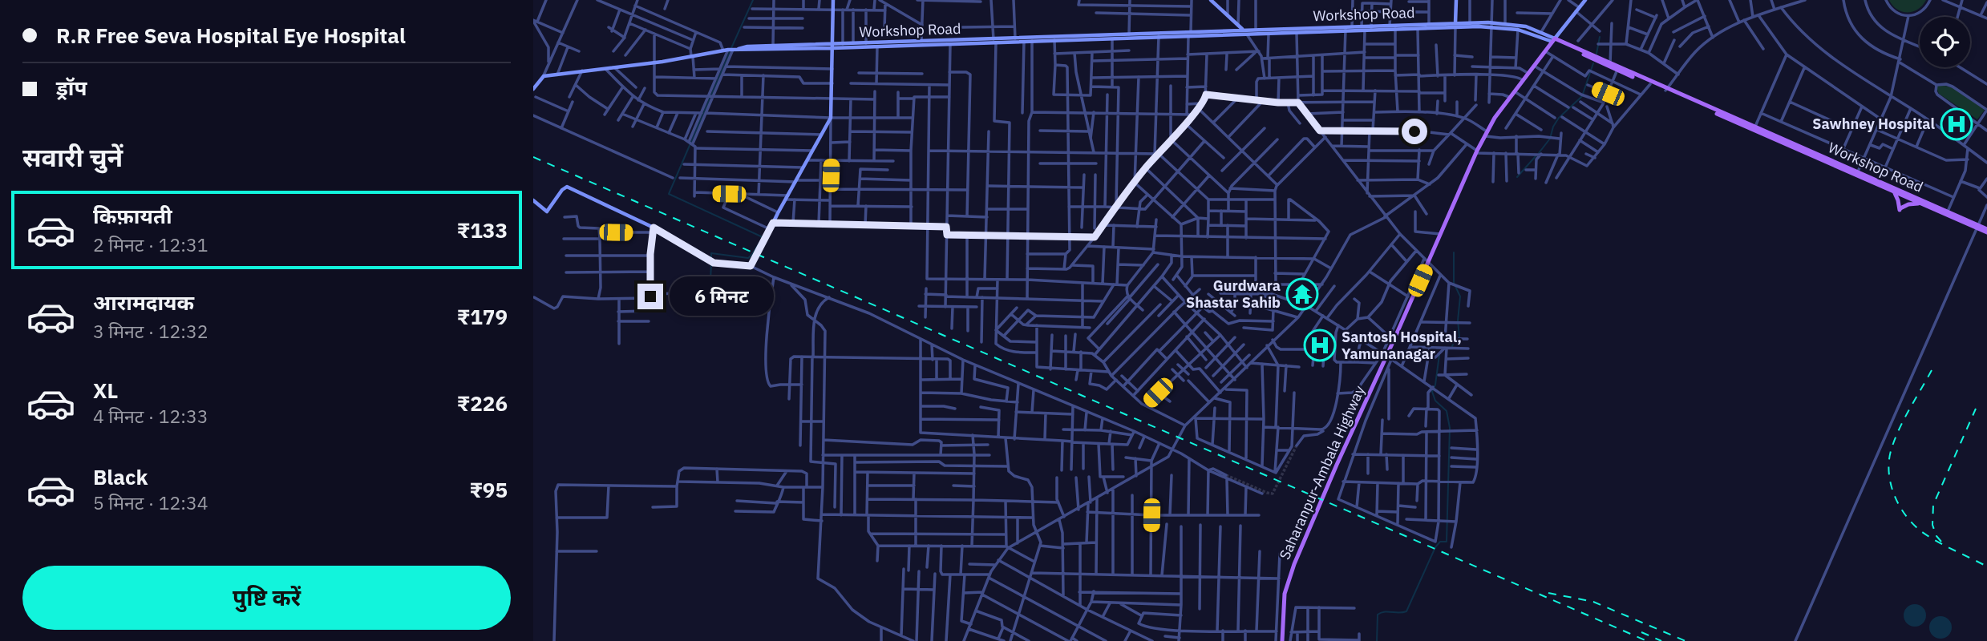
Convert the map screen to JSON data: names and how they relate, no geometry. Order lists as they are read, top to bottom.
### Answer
{
  "streets": {
    "main road": ["Workshop Road", "Saharanpur-Ambala Highway"]
  },
  "crossings": [
    ["Workshop Road", "Saharanpur-Ambala Highway"]
  ],
  "places": {
    "hospital": ["Sawhney Hospital", "Santosh Hospital, Yamunanagar"],
    "temple": ["Gurdwara Shastar Sahib"]
  },
  "page": {
    "banner": ["R.R Free Seva Hospital Eye Hospital", "ड्रॉप"],
    "heading": "सवारी चुनें",
    "list": [
      {
        "name": "किफ़ायती",
        "note": "2 मिनट · 12:31",
        "value": "₹133"
      },
      {
        "name": "आरामदायक",
        "note": "3 मिनट · 12:32",
        "value": "₹179"
      },
      {
        "name": "XL",
        "note": "4 मिनट · 12:33",
        "value": "₹226"
      },
      {
        "name": "Black",
        "note": "5 मिनट · 12:34",
        "value": "₹95"
      }
    ],
    "bubble": "6 मिनट",
    "buttons": "पुष्टि करें"
  }
}
